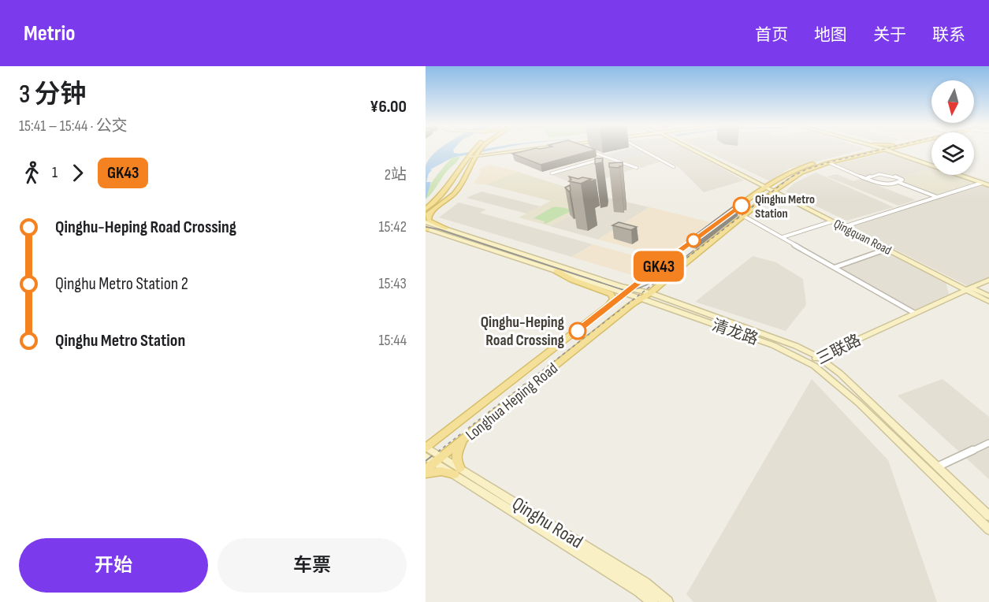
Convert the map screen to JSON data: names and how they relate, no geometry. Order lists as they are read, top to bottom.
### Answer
{
  "streets": {
    "main road": [
      "Qingquan Road",
      "清龙路",
      "三联路",
      "Longhua Heping Road",
      "Qinghu Road"
    ]
  },
  "crossings": [
    ["Qingquan Road", "三联路"],
    ["Qingquan Road", "Longhua Heping Road"],
    ["清龙路", "三联路"],
    ["清龙路", "Longhua Heping Road"],
    ["Longhua Heping Road", "Qinghu Road"]
  ],
  "places": ["Qinghu Metro Station", "Qinghu-Heping Road Crossing"],
  "lines": ["bus line GK43"],
  "north": "bottom",
  "page": {
    "header": "Metrio",
    "nav": [
      "首页",
      "地图",
      "关于",
      "联系"
    ],
    "heading": ["3 分钟", "15:41 – 15:44 · 公交", "¥6.00"],
    "on_map": "GK43",
    "legs": ["1", "GK43", "2站"],
    "list": [
      {
        "name": "Qinghu-Heping Road Crossing",
        "value": "15:42"
      },
      {
        "name": "Qinghu Metro Station 2",
        "value": "15:43"
      },
      {
        "name": "Qinghu Metro Station",
        "value": "15:44"
      }
    ],
    "buttons": ["开始", "车票"]
  }
}
